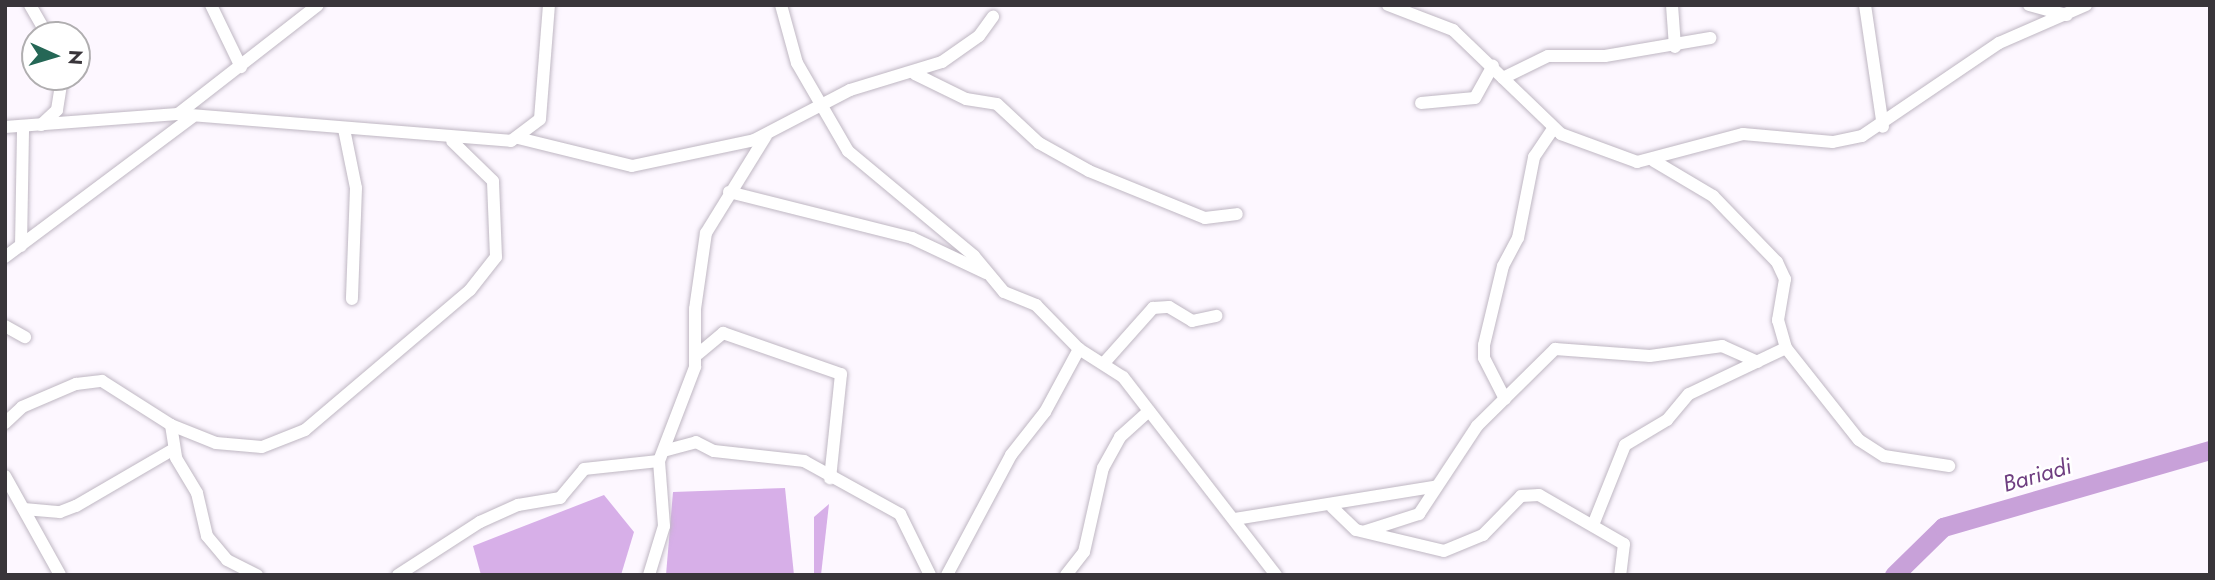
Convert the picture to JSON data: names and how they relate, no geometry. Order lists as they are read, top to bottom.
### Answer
{
  "water": ["Bariadi"],
  "north": "right"
}
